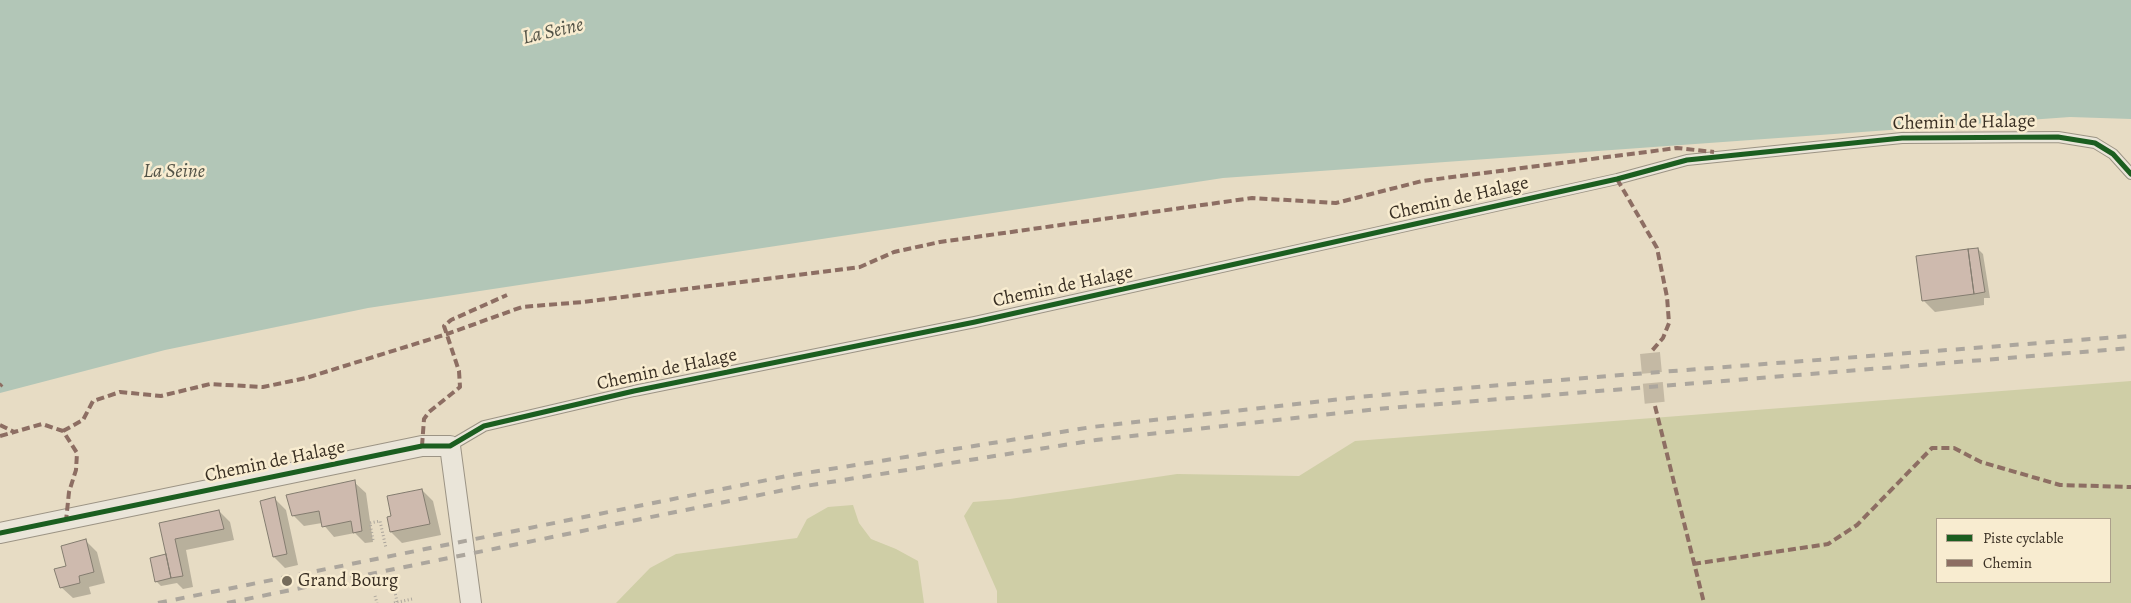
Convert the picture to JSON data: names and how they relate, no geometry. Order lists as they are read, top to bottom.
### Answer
{
  "streets": {
    "street": ["Chemin de Halage"]
  },
  "water": ["La Seine"],
  "places": ["Grand Bourg"],
  "legend": ["Piste cyclable", "Chemin"]
}
